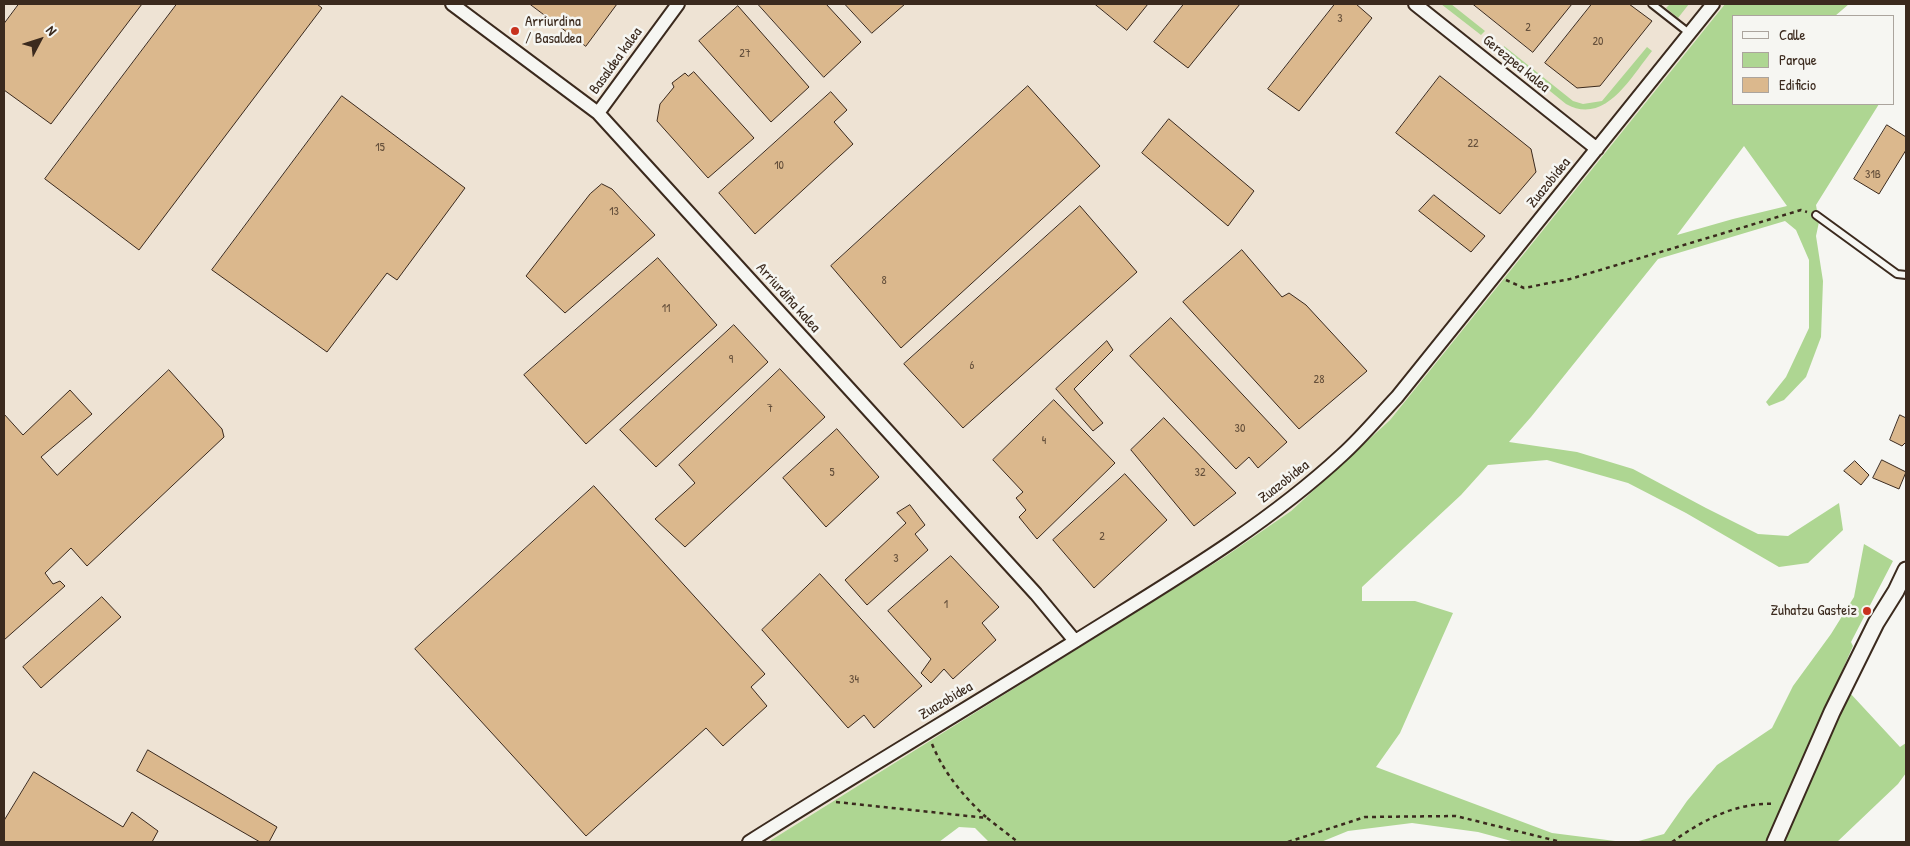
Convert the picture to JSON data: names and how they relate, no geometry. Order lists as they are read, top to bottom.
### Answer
{
  "streets": {
    "street": [
      "Basaldea kalea",
      "Gerezpea kalea",
      "Zuazobidea",
      "Arriurdiña kalea"
    ]
  },
  "crossings": [
    ["Basaldea kalea", "Arriurdiña kalea"],
    ["Gerezpea kalea", "Zuazobidea"],
    ["Zuazobidea", "Arriurdiña kalea"]
  ],
  "places": ["Arriurdina / Basaldea", "Zuhatzu Gasteiz"],
  "house_numbers": [
    "3",
    "2",
    "20",
    "27",
    "22",
    "15",
    "10",
    "31B",
    "13",
    "8",
    "11",
    "9",
    "6",
    "28",
    "7",
    "30",
    "4",
    "5",
    "32",
    "2",
    "3",
    "1",
    "34"
  ],
  "legend": ["Calle", "Parque", "Edificio"],
  "north": "top right"
}
